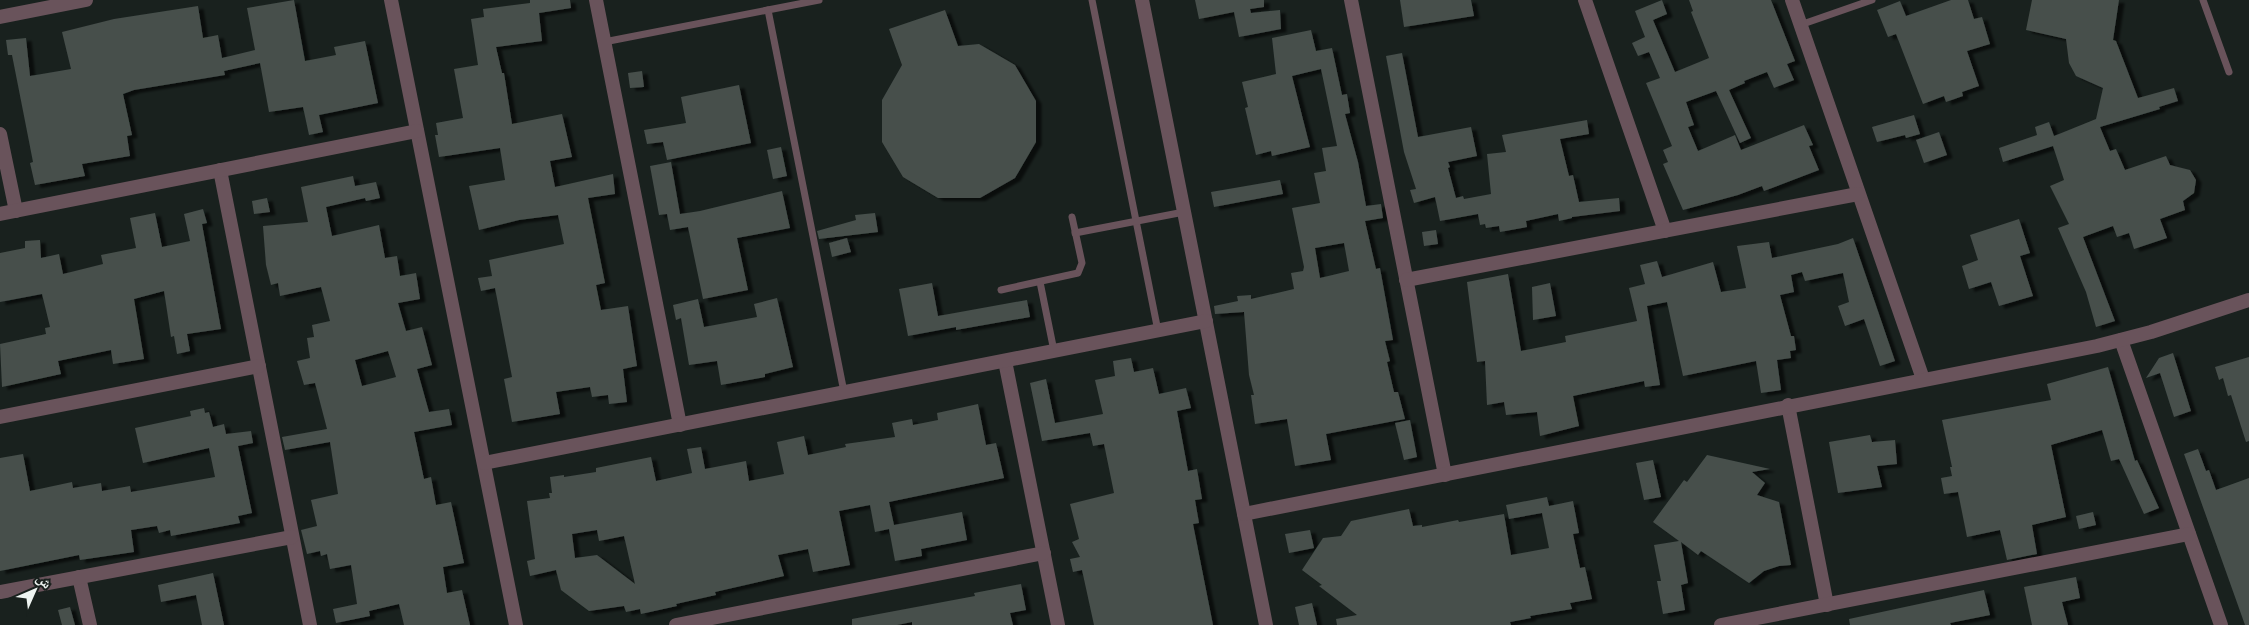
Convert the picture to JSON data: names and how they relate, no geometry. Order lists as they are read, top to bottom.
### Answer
{
  "north": "top right"
}
